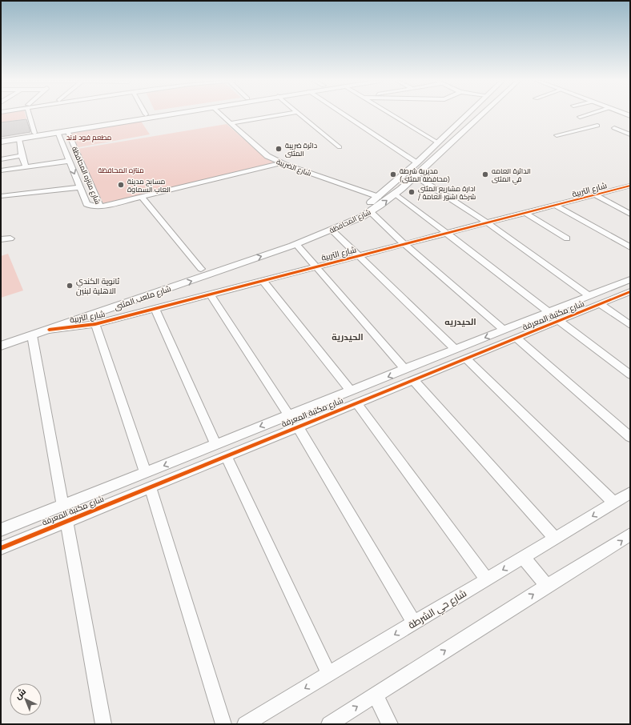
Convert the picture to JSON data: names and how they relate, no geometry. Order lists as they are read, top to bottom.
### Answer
{
  "streets": {
    "main road": ["شارع المحافظة", "شارع ملعب المثنى"],
    "street": [
      "شارع الضريبة",
      "شارع منتزه المحافظة",
      "شارع التربية",
      "شارع مكتبة المعرفة",
      "شارع حي الشرطة"
    ]
  },
  "crossings": [
    ["شارع الضريبة", "شارع المحافظة"],
    ["شارع التربية", "شارع ملعب المثنى"],
    ["شارع المحافظة", "شارع ملعب المثنى"]
  ],
  "districts": ["الحيدريه", "الحيدرية"],
  "parks": ["مطعم فود لاند", "منتزه المحافظة"],
  "places": [
    "دائرة ضريبة المثنى",
    "مديرية شرطة (محافظة المثنى)",
    "الدائرة العامه في المثنى",
    "مسابح مدينة العاب السماوة",
    "ادارة مشاريع المثنى / شركة اشور العامة",
    "ثانوية الكندي الاهلية لبنين"
  ],
  "north": "top left"
}
